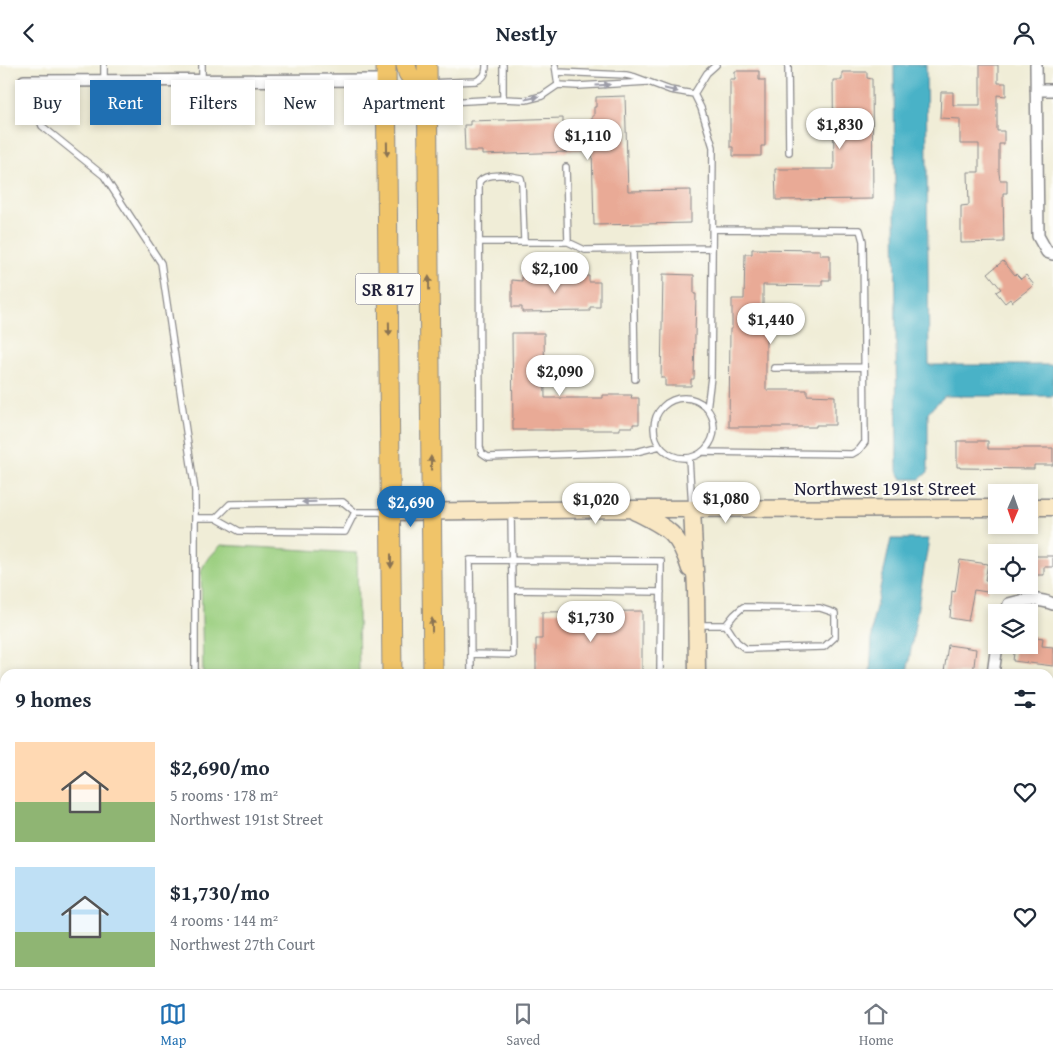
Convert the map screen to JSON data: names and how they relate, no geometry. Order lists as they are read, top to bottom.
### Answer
{
  "streets": {
    "main road": ["SR 817"],
    "street": ["Northwest 191st Street"]
  },
  "crossings": [
    ["SR 817", "Northwest 191st Street"]
  ],
  "north": "bottom",
  "page": {
    "header": "Nestly",
    "chip": [
      "Buy",
      "Rent",
      "Filters",
      "New",
      "Apartment"
    ],
    "price": [
      "$1,830",
      "$1,110",
      "$2,100",
      "$1,440",
      "$2,090",
      "$1,080",
      "$1,020",
      "$2,690",
      "$1,730"
    ],
    "heading": "9 homes",
    "list": [
      {
        "name": "$2,690/mo",
        "note": "5 rooms · 178 m² · Northwest 191st Street"
      },
      {
        "name": "$1,730/mo",
        "note": "4 rooms · 144 m² · Northwest 27th Court"
      }
    ],
    "tabs": ["Map", "Saved", "Home"]
  }
}
